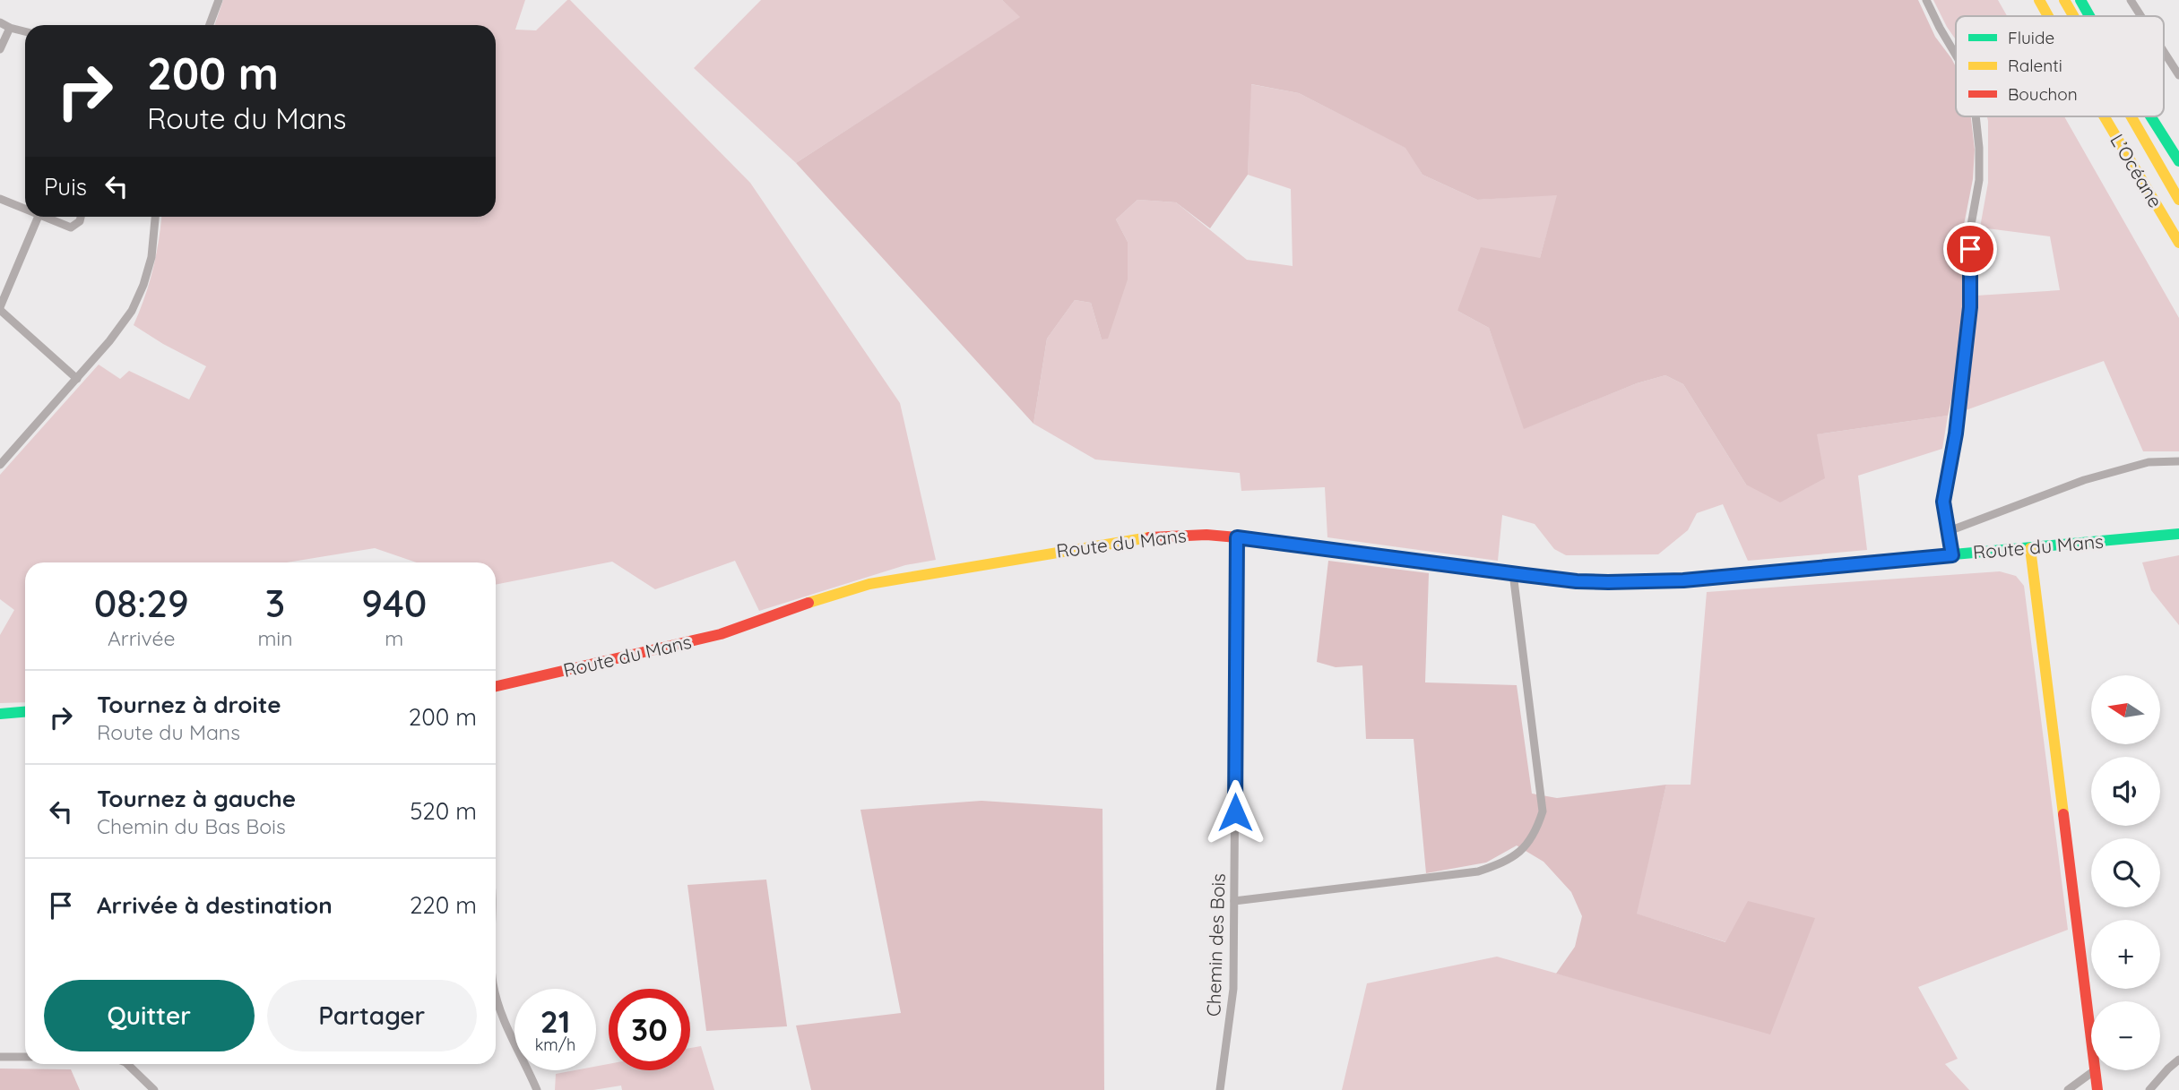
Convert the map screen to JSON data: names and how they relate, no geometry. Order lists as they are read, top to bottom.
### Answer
{
  "streets": {
    "main road": ["L’Océane", "Route du Mans"],
    "street": ["Chemin des Bois"]
  },
  "crossings": [
    ["Route du Mans", "Chemin des Bois"]
  ],
  "legend": ["Fluide", "Ralenti", "Bouchon"],
  "north": "left",
  "page": {
    "turn": ["200 m", "Route du Mans"],
    "then": "Puis",
    "eta": [
      "08:29",
      "Arrivée",
      "3",
      "min",
      "940",
      "m"
    ],
    "list": [
      {
        "name": "Tournez à droite",
        "note": "Route du Mans",
        "value": "200 m"
      },
      {
        "name": "Tournez à gauche",
        "note": "Chemin du Bas Bois",
        "value": "520 m"
      },
      {
        "name": "Arrivée à destination",
        "value": "220 m"
      }
    ],
    "map_buttons": ["+", "−"],
    "buttons": ["Quitter", "Partager"],
    "speed": "21 km/h",
    "limit": "30"
  }
}
